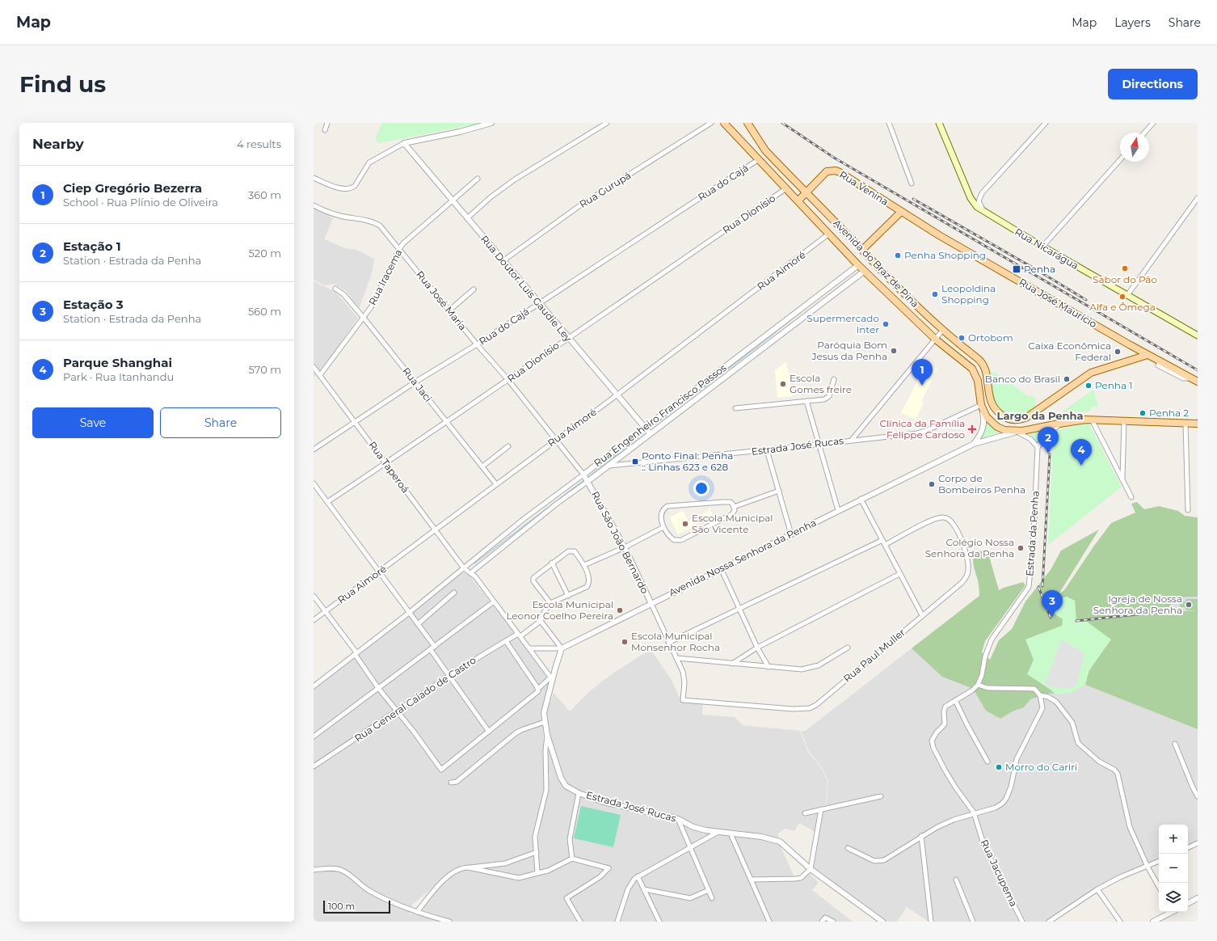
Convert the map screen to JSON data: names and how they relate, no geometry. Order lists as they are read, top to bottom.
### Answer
{
  "streets": {
    "main road": [
      "Rua Venina",
      "Rua Nicarágua",
      "Avenida do Braz de Pina",
      "Rua José Maurício"
    ],
    "street": [
      "Rua do Cajá",
      "Rua Gurupá",
      "Rua Dionísio",
      "Rua Aimoré",
      "Rua Iracema",
      "Rua Doutor Luís Gaudie Ley",
      "Rua José Maria",
      "Rua Jaci",
      "Rua Engenheiro Francisco Passos",
      "Estrada José Rucas",
      "Rua Taperoá",
      "Estrada da Penha",
      "Rua São João Bernardo",
      "Avenida Nossa Senhora da Penha",
      "Rua Paul Muller",
      "Rua General Caiado de Castro",
      "Rua Jacupema"
    ]
  },
  "crossings": [
    ["Rua do Cajá", "Avenida do Braz de Pina"],
    ["Rua do Cajá", "Rua Doutor Luís Gaudie Ley"],
    ["Rua do Cajá", "Rua José Maria"],
    ["Rua do Cajá", "Rua Jaci"],
    ["Rua do Cajá", "Rua Taperoá"],
    ["Rua Venina", "Avenida do Braz de Pina"],
    ["Rua Venina", "Rua José Maurício"],
    ["Rua Gurupá", "Rua Doutor Luís Gaudie Ley"],
    ["Rua Dionísio", "Avenida do Braz de Pina"],
    ["Rua Dionísio", "Rua Doutor Luís Gaudie Ley"],
    ["Rua Dionísio", "Rua José Maria"],
    ["Rua Dionísio", "Rua Jaci"],
    ["Rua Dionísio", "Rua Taperoá"],
    ["Avenida do Braz de Pina", "Rua Aimoré"],
    ["Avenida do Braz de Pina", "Rua José Maurício"],
    ["Avenida do Braz de Pina", "Rua Engenheiro Francisco Passos"],
    ["Avenida do Braz de Pina", "Estrada José Rucas"],
    ["Rua Aimoré", "Rua Doutor Luís Gaudie Ley"],
    ["Rua Aimoré", "Rua José Maria"],
    ["Rua Aimoré", "Rua Jaci"],
    ["Rua Aimoré", "Rua Taperoá"],
    ["Rua Iracema", "Rua Doutor Luís Gaudie Ley"],
    ["Rua Iracema", "Rua José Maria"],
    ["Rua Iracema", "Rua Jaci"],
    ["Rua Iracema", "Rua Taperoá"],
    ["Rua Doutor Luís Gaudie Ley", "Rua Engenheiro Francisco Passos"],
    ["Rua José Maria", "Rua Engenheiro Francisco Passos"],
    ["Rua José Maria", "Rua São João Bernardo"],
    ["Rua Engenheiro Francisco Passos", "Estrada José Rucas"],
    ["Rua Engenheiro Francisco Passos", "Rua Taperoá"],
    ["Rua Engenheiro Francisco Passos", "Rua São João Bernardo"],
    ["Estrada José Rucas", "Avenida Nossa Senhora da Penha"],
    ["Estrada da Penha", "Rua Jacupema"],
    ["Rua São João Bernardo", "Avenida Nossa Senhora da Penha"]
  ],
  "districts": ["Largo da Penha"],
  "places": {
    "other": [
      "Penha Shopping",
      "Sabor do Pão",
      "Leopoldina Shopping",
      "Alfa e Ômega",
      "Supermercado Inter",
      "Ortobom",
      "Paróquia Bom Jesus da Penha",
      "Caixa Econômica Federal",
      "Banco do Brasil",
      "Escola Gomes freire",
      "Penha 1",
      "Penha 2",
      "Corpo de Bombeiros Penha",
      "Escola Municipal São Vicente",
      "Colégio Nossa Senhora da Penha",
      "Igreja de Nossa Senhora da Penha",
      "Escola Municipal Leonor Coelho Pereira",
      "Escola Municipal Monsenhor Rocha",
      "Morro do Cariri"
    ],
    "transit": ["Penha", "Ponto Final: Penha :: Linhas 623 e 628"],
    "health": ["Clínica da Família Felippe Cardoso"]
  },
  "scale_bar": "100 m",
  "north": "top",
  "page": {
    "header": "Map",
    "nav": ["Map", "Layers", "Share"],
    "buttons": [
      "Directions",
      ["Save", "Share"]
    ],
    "title": "Find us",
    "heading": ["Nearby", "4 results"],
    "list": [
      {
        "mark": "1",
        "name": "Ciep Gregório Bezerra",
        "note": "School · Rua Plínio de Oliveira",
        "value": "360 m"
      },
      {
        "mark": "2",
        "name": "Estação 1",
        "note": "Station · Estrada da Penha",
        "value": "520 m"
      },
      {
        "mark": "3",
        "name": "Estação 3",
        "note": "Station · Estrada da Penha",
        "value": "560 m"
      },
      {
        "mark": "4",
        "name": "Parque Shanghai",
        "note": "Park · Rua Itanhandu",
        "value": "570 m"
      }
    ],
    "pins": [
      "1",
      "2",
      "4",
      "3"
    ],
    "map_buttons": ["+", "−"],
    "scale": "100 m"
  }
}
